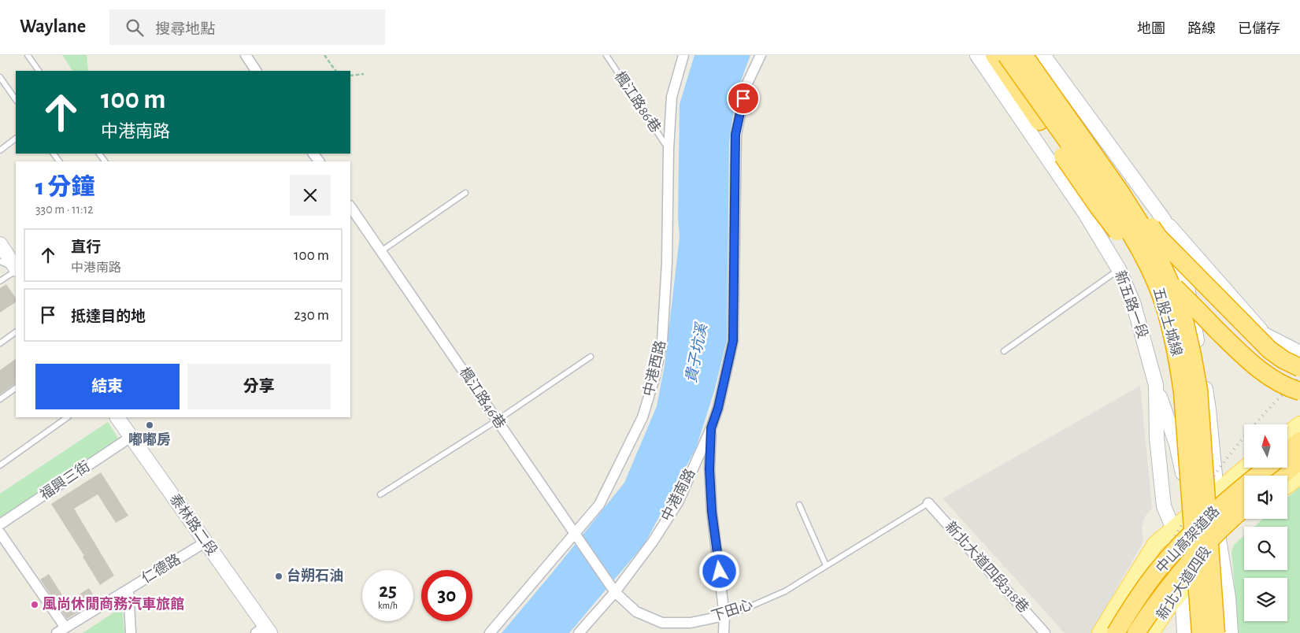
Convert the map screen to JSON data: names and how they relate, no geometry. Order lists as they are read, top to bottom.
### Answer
{
  "streets": {
    "highway": ["五股土城線", "中山高架道路"],
    "main road": ["新五路一段", "泰林路二段", "新北大道四段"],
    "street": [
      "中港西路",
      "楓江路46巷",
      "福興三街",
      "中港南路",
      "新北大道四段318巷",
      "仁德路",
      "下田心"
    ],
    "lane": ["楓江路86巷"]
  },
  "crossings": [
    ["楓江路86巷", "中港西路"],
    ["新五路一段", "新北大道四段"],
    ["中港西路", "楓江路46巷"],
    ["楓江路46巷", "中港南路"],
    ["楓江路46巷", "下田心"],
    ["福興三街", "泰林路二段"],
    ["中港南路", "下田心"],
    ["泰林路二段", "仁德路"],
    ["新北大道四段318巷", "下田心"]
  ],
  "water": ["貴子坑溪"],
  "places": ["嘟嘟房", "台朔石油", "風尚休閒商務汽車旅館"],
  "north": "top",
  "page": {
    "header": "Waylane",
    "search": "搜尋地點",
    "nav": ["地圖", "路線", "已儲存"],
    "turn": ["100 m", "中港南路"],
    "heading": ["1 分鐘", "330 m · 11:12"],
    "list": [
      {
        "name": "直行",
        "note": "中港南路",
        "value": "100 m"
      },
      {
        "name": "抵達目的地",
        "value": "230 m"
      }
    ],
    "buttons": ["結束", "分享"],
    "speed": "25 km/h",
    "limit": "30"
  }
}
